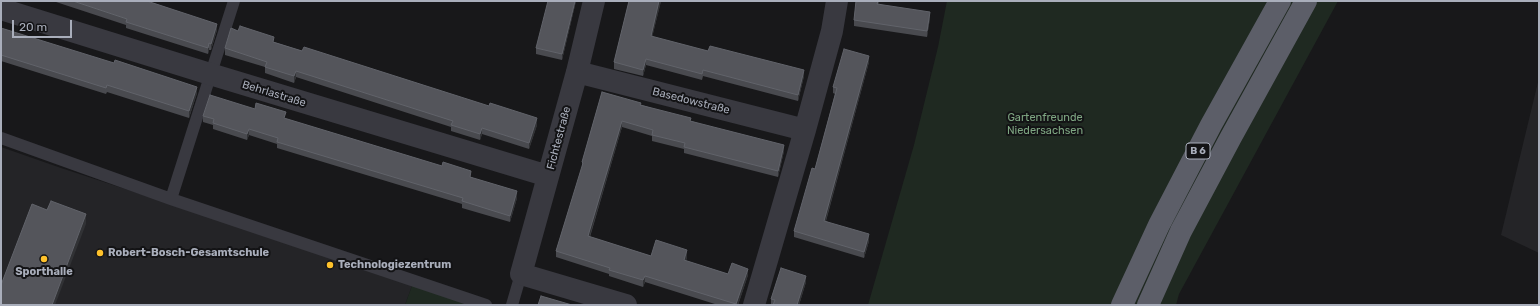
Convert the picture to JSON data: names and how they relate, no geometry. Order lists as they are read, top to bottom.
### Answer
{
  "streets": {
    "highway": ["B 6"],
    "street": ["Behrlastraße", "Basedowstraße", "Fichtestraße"]
  },
  "crossings": [
    ["Behrlastraße", "Fichtestraße"],
    ["Basedowstraße", "Fichtestraße"]
  ],
  "parks": ["Gartenfreunde Niedersachsen"],
  "places": ["Robert-Bosch-Gesamtschule", "Sporthalle", "Technologiezentrum"],
  "scale_bar": "20 m"
}
